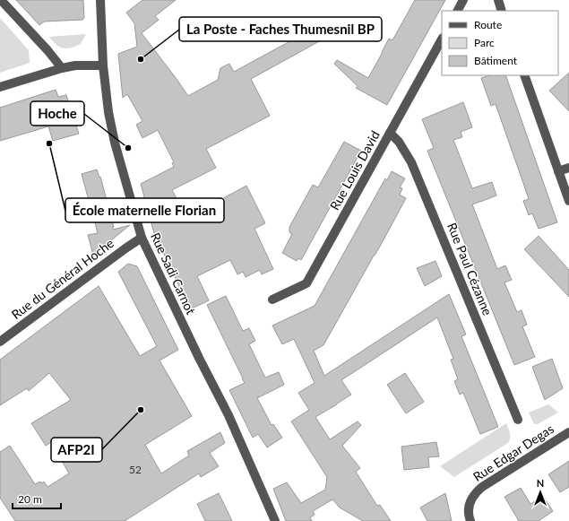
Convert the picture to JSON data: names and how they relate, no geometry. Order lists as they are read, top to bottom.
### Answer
{
  "streets": {
    "street": [
      "Rue Louis David",
      "Rue Paul Cézanne",
      "Rue Sadi Carnot",
      "Rue du Général Hoche",
      "Rue Edgar Degas"
    ]
  },
  "crossings": [
    ["Rue Louis David", "Rue Paul Cézanne"],
    ["Rue Sadi Carnot", "Rue du Général Hoche"]
  ],
  "places": [
    "La Poste - Faches Thumesnil BP",
    "École maternelle Florian",
    "Hoche",
    "AFP2I"
  ],
  "house_numbers": ["52"],
  "legend": ["Route", "Parc", "Bâtiment"],
  "scale_bar": "20 m",
  "north": "top"
}
